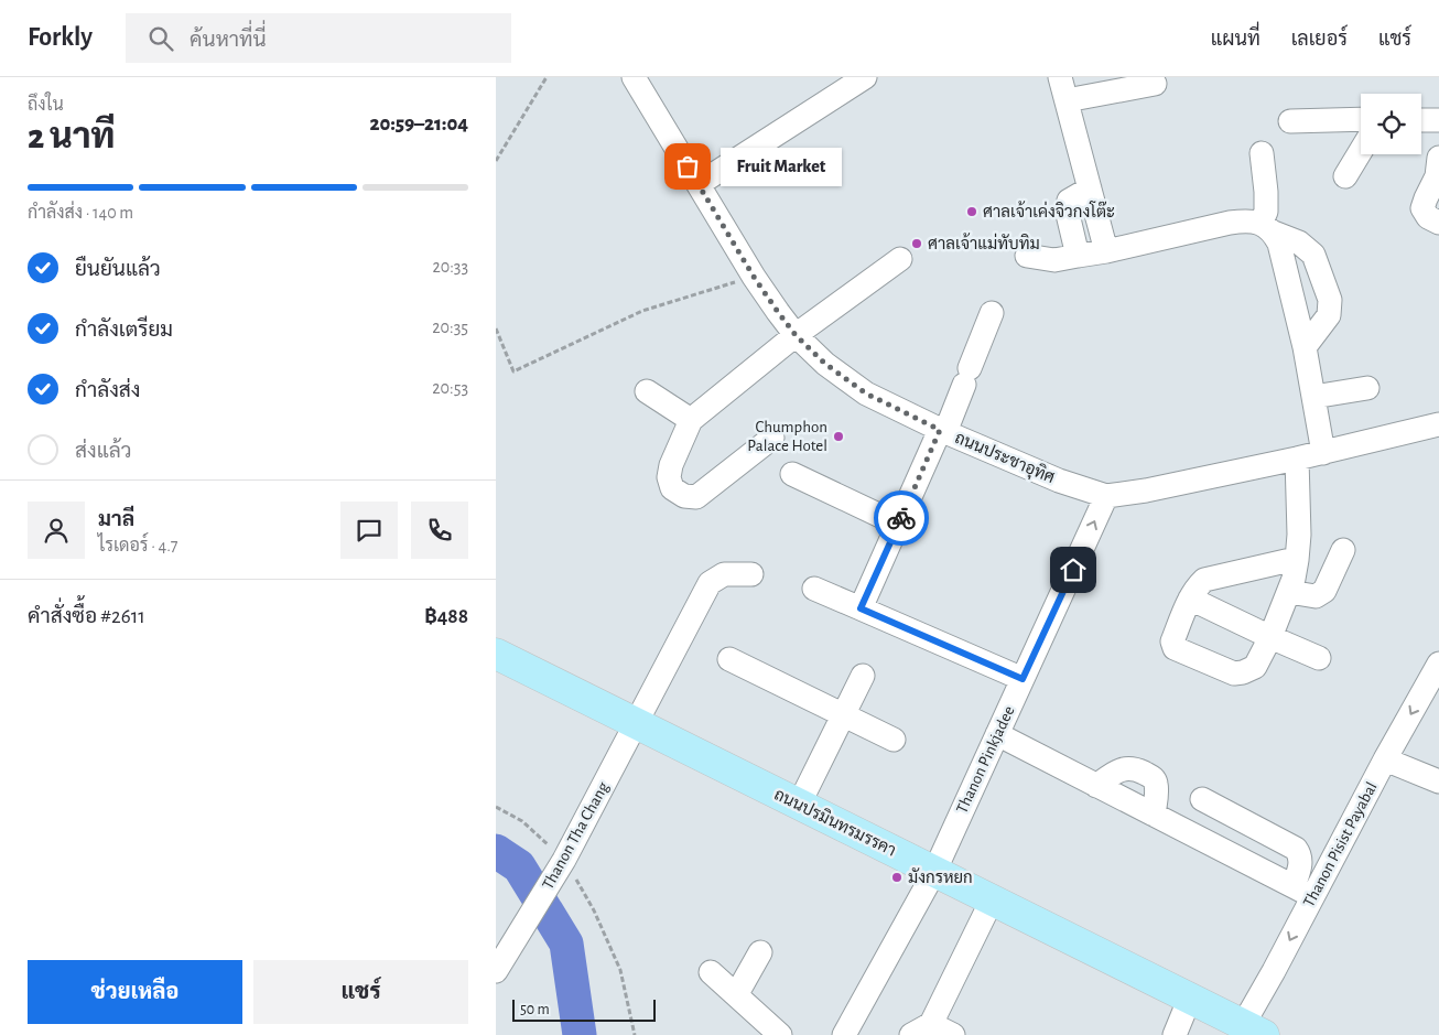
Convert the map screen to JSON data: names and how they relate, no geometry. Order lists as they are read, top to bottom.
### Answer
{
  "streets": {
    "main road": ["ถนนปรมินทรมรรคา"],
    "street": [
      "ถนนประชาอุทิศ",
      "Thanon Pinkjadee",
      "Thanon Tha Chang",
      "Thanon Pisist Payabal"
    ]
  },
  "crossings": [
    ["ถนนประชาอุทิศ", "Thanon Pinkjadee"],
    ["Thanon Pinkjadee", "ถนนปรมินทรมรรคา"],
    ["ถนนปรมินทรมรรคา", "Thanon Tha Chang"],
    ["ถนนปรมินทรมรรคา", "Thanon Pisist Payabal"]
  ],
  "one_way": ["Thanon Pisist Payabal"],
  "places": [
    "Fruit Market",
    "ศาลเจ้าเค่งจิวกงโต๊ะ",
    "ศาลเจ้าแม่ทับทิม",
    "Chumphon Palace Hotel",
    "มังกรหยก"
  ],
  "scale_bar": "50 m",
  "page": {
    "header": "Forkly",
    "search": "ค้นหาที่นี่",
    "nav": ["แผนที่", "เลเยอร์", "แชร์"],
    "heading": ["2 นาที", "ถึงใน", "20:59–21:04"],
    "panel": [
      "มาลี",
      "ไรเดอร์ · 4.7",
      "คำสั่งซื้อ #2611",
      "฿488"
    ],
    "bubble": "Fruit Market",
    "bar": "กำลังส่ง · 140 m",
    "list": [
      ["ยืนยันแล้ว", "20:33"],
      ["กำลังเตรียม", "20:35"],
      ["กำลังส่ง", "20:53"],
      "ส่งแล้ว"
    ],
    "buttons": ["ช่วยเหลือ", "แชร์"],
    "scale": "50 m"
  }
}
